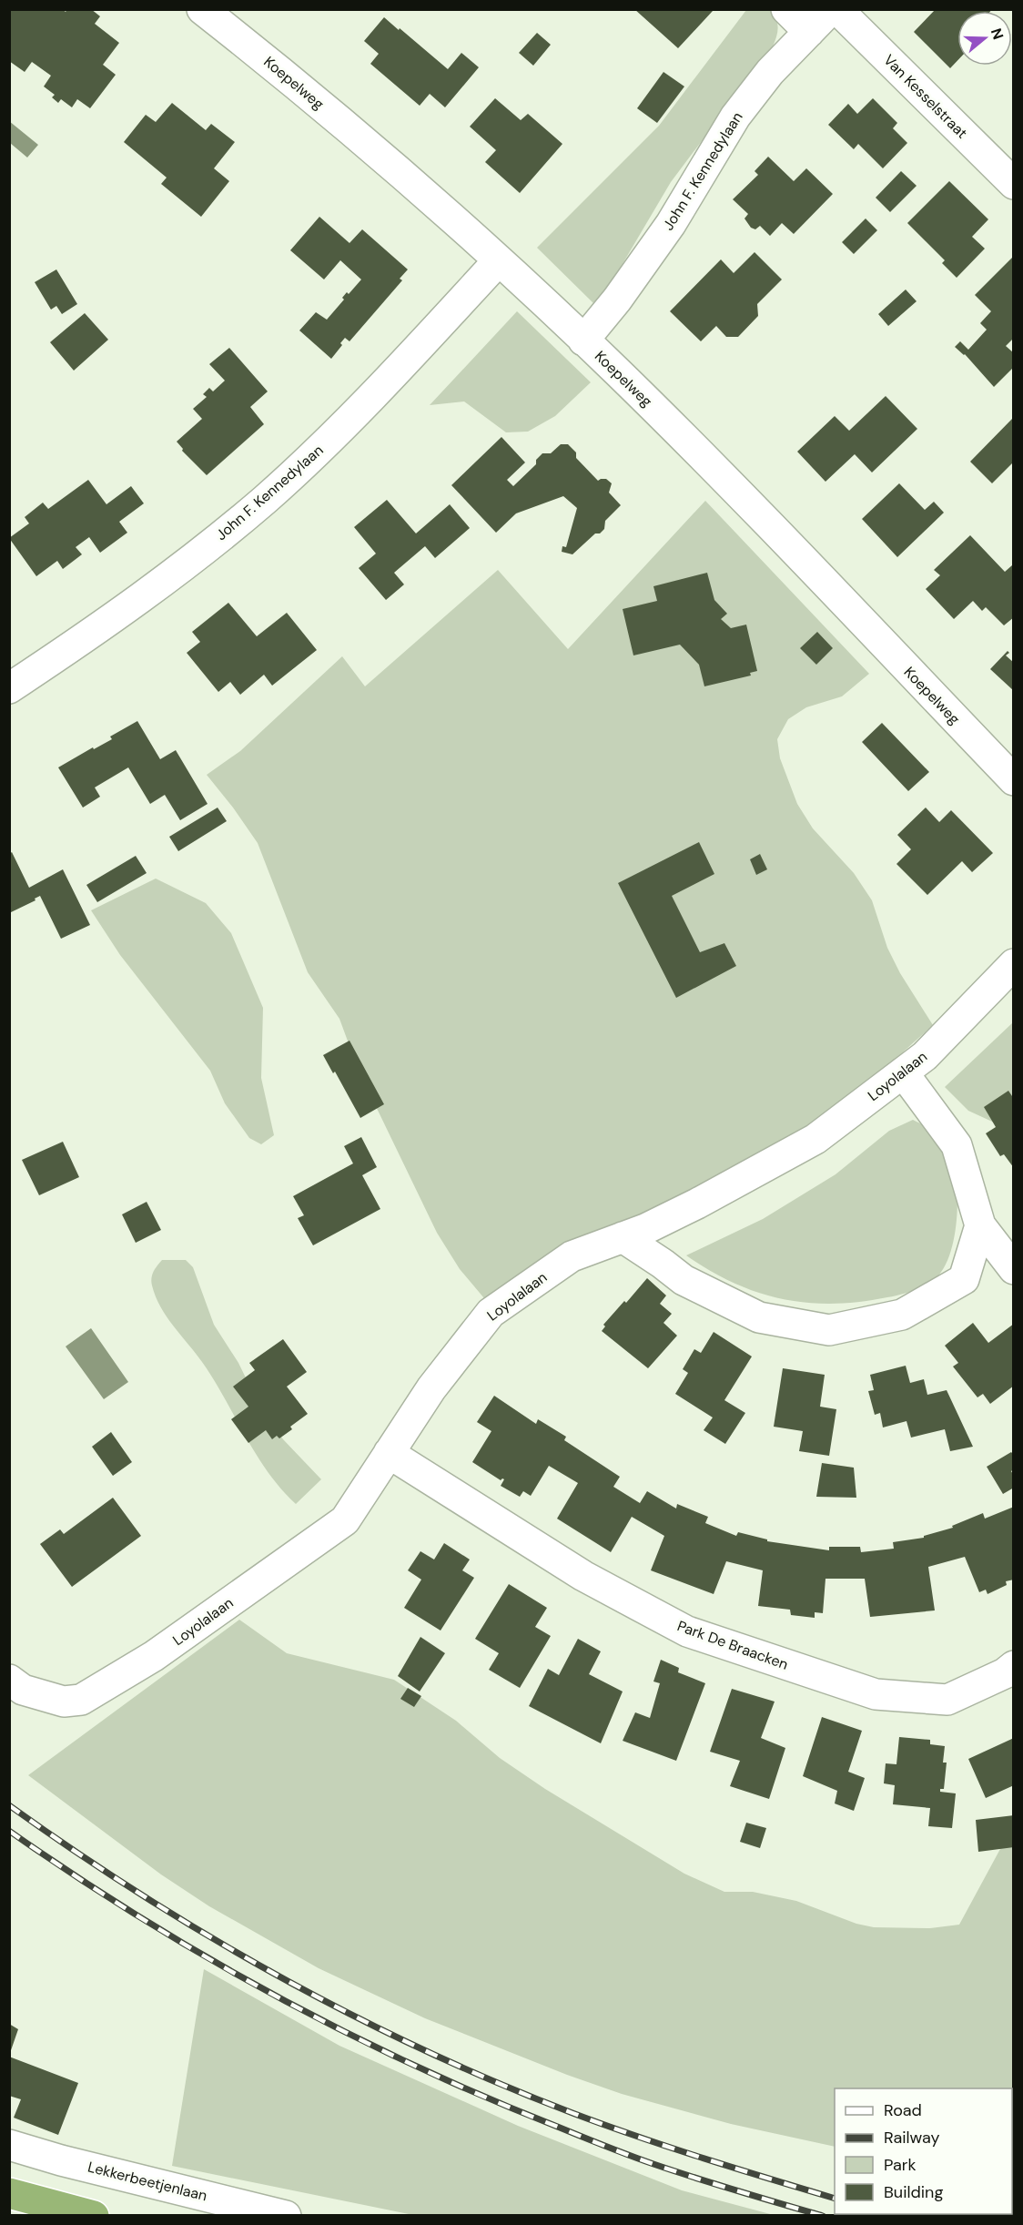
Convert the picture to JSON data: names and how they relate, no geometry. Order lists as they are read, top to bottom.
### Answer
{
  "streets": {
    "street": [
      "Koepelweg",
      "Van Kesselstraat",
      "John F. Kennedylaan",
      "Loyolalaan",
      "Park De Braacken",
      "Lekkerbeetjenlaan"
    ]
  },
  "crossings": [
    ["Koepelweg", "John F. Kennedylaan"],
    ["Loyolalaan", "Park De Braacken"]
  ],
  "legend": [
    "Road",
    "Railway",
    "Park",
    "Building"
  ],
  "north": "right"
}
